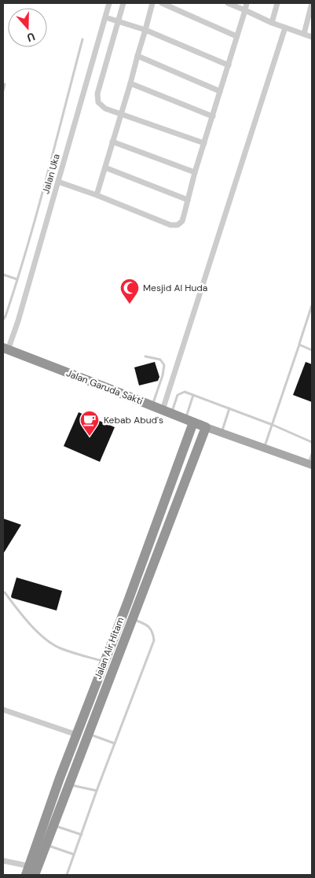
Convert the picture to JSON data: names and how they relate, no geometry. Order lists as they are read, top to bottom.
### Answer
{
  "streets": {
    "highway": ["Jalan Garuda Sakti", "Jalan Air Hitam"],
    "street": ["Jalan Uka"]
  },
  "crossings": [
    ["Jalan Uka", "Jalan Garuda Sakti"],
    ["Jalan Garuda Sakti", "Jalan Air Hitam"]
  ],
  "places": {
    "mosque": ["Mesjid Al Huda"],
    "cafe": ["Kebab Abud's"]
  },
  "north": "bottom"
}
